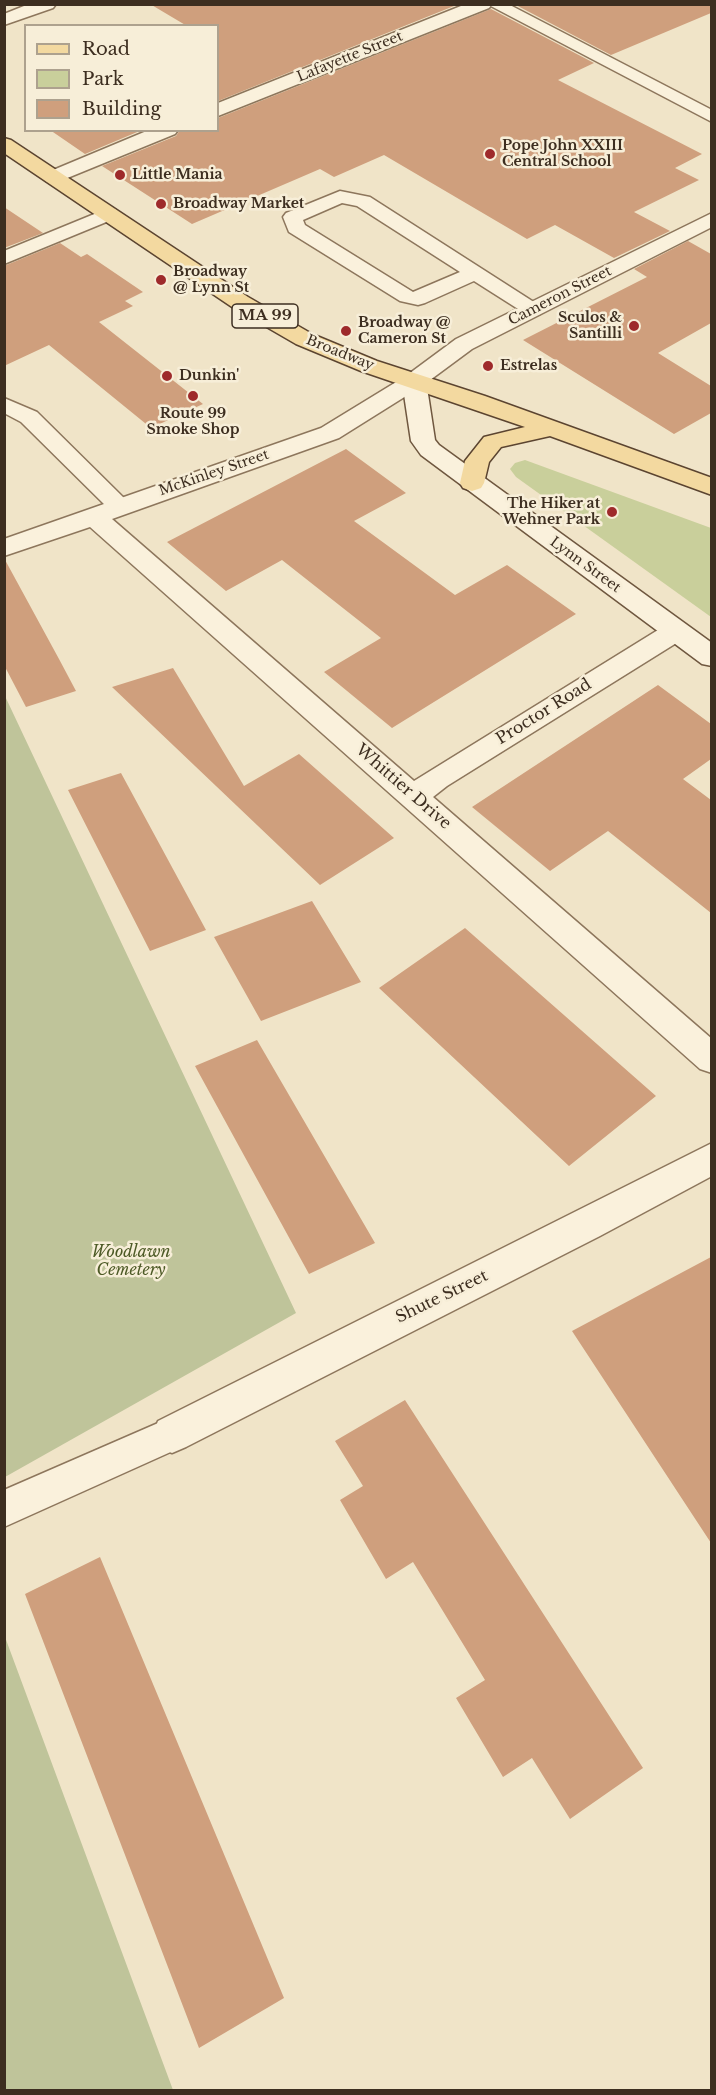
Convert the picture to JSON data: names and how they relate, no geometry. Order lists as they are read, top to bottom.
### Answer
{
  "streets": {
    "main road": ["MA 99", "Broadway"],
    "street": [
      "Lafayette Street",
      "Cameron Street",
      "McKinley Street",
      "Lynn Street",
      "Proctor Road",
      "Whittier Drive",
      "Shute Street"
    ]
  },
  "crossings": [
    ["Cameron Street", "Broadway"],
    ["Cameron Street", "McKinley Street"],
    ["Cameron Street", "Lynn Street"],
    ["Broadway", "McKinley Street"],
    ["Broadway", "Lynn Street"],
    ["McKinley Street", "Lynn Street"],
    ["McKinley Street", "Whittier Drive"],
    ["Lynn Street", "Proctor Road"],
    ["Proctor Road", "Whittier Drive"]
  ],
  "parks": ["Woodlawn Cemetery"],
  "places": [
    "Pope John XXIII Central School",
    "Little Mania",
    "Broadway Market",
    "Broadway @ Lynn St",
    "Sculos & Santilli",
    "Broadway @ Cameron St",
    "Estrelas",
    "Dunkin'",
    "Route 99 Smoke Shop",
    "The Hiker at Wehner Park"
  ],
  "legend": ["Road", "Park", "Building"]
}
